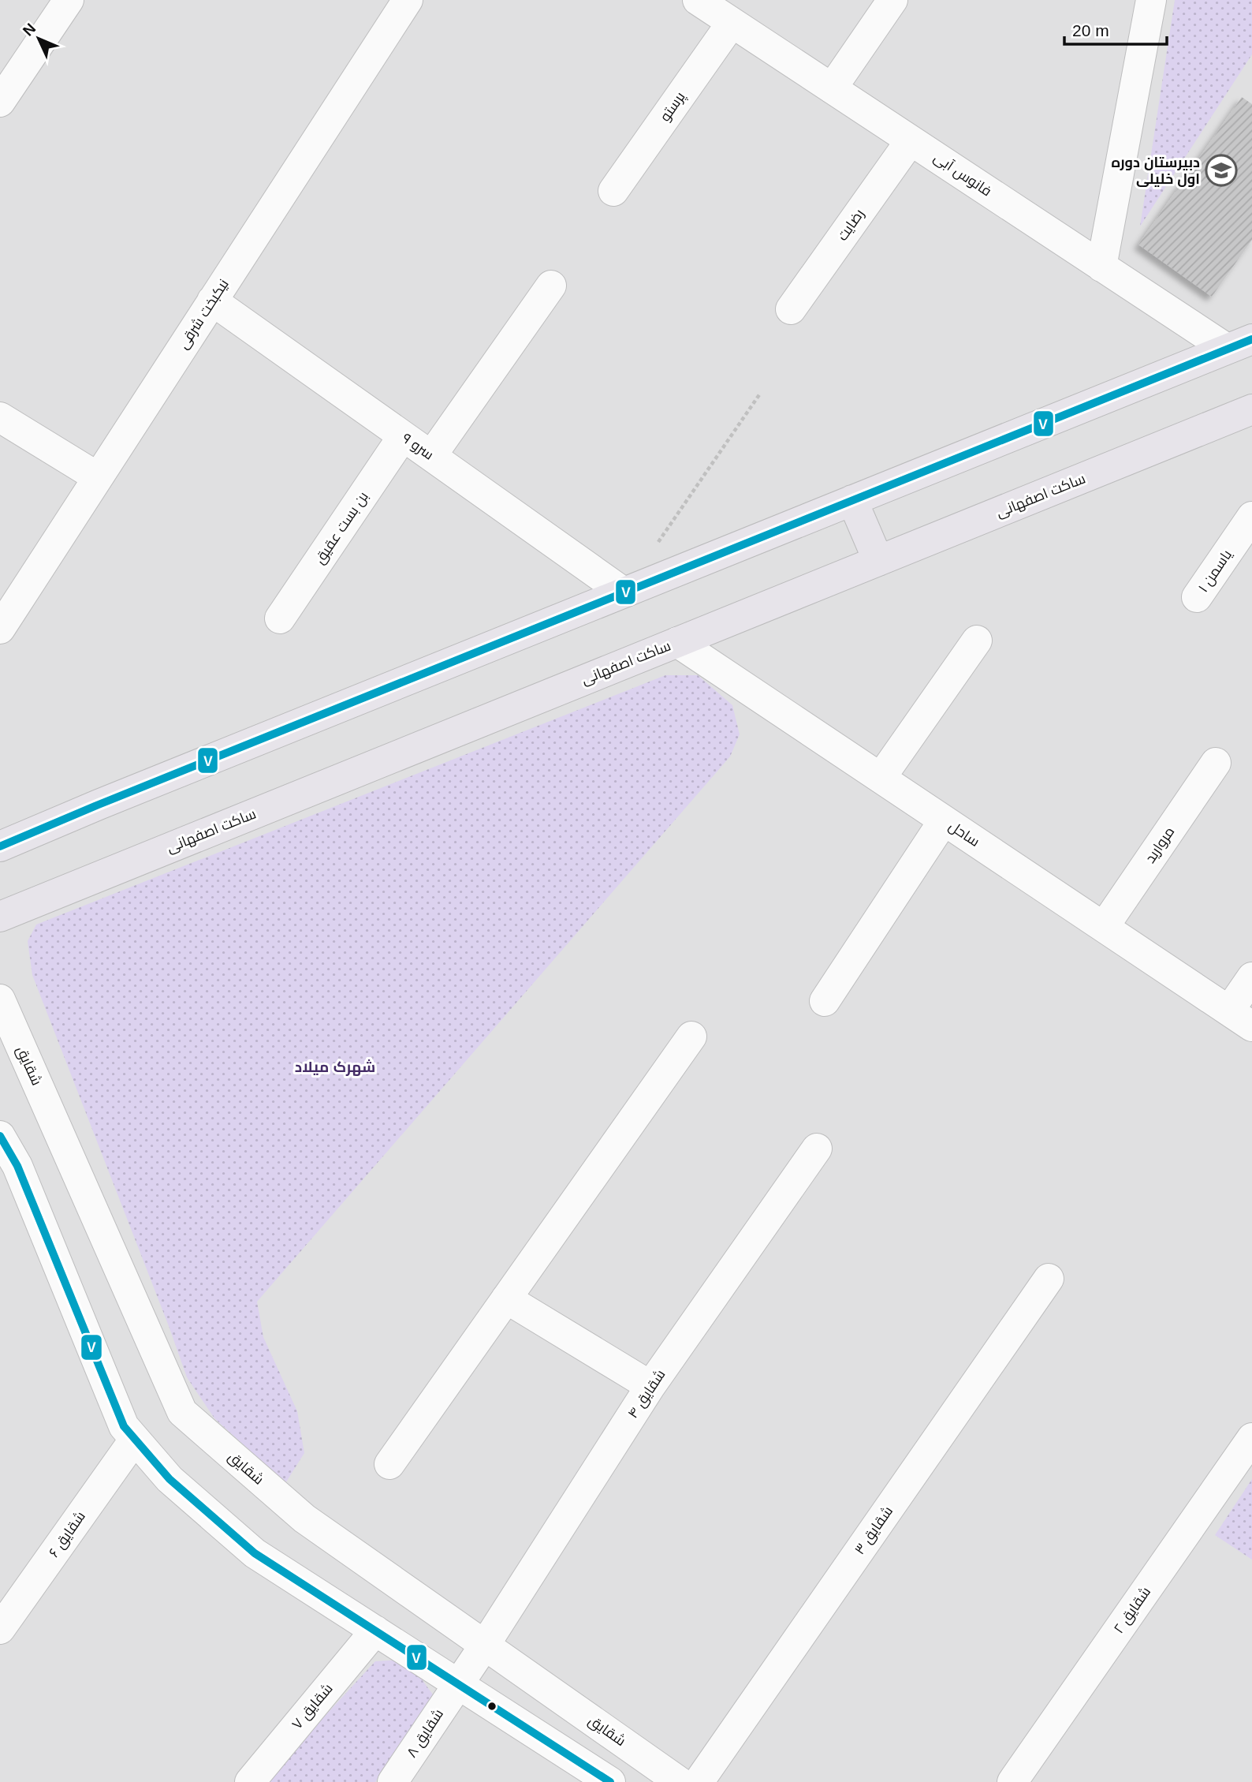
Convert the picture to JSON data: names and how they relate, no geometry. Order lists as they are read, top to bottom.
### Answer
{
  "streets": {
    "main road": ["ساکت اصفهانی"],
    "street": [
      "پرستو",
      "فانوس آبی",
      "رضایت",
      "نیکبخت شرقی",
      "سرو ۹",
      "بن بست عقیق",
      "یاسمن ۱",
      "ساحل",
      "مروارید",
      "شقایق",
      "شقایق ۴",
      "شقایق ۳",
      "شقایق ۶",
      "شقایق ۲",
      "شقایق ۷",
      "شقایق ۸"
    ]
  },
  "crossings": [
    ["پرستو", "فانوس آبی"],
    ["فانوس آبی", "رضایت"],
    ["نیکبخت شرقی", "سرو ۹"],
    ["سرو ۹", "بن بست عقیق"],
    ["ساکت اصفهانی", "ساحل"],
    ["ساحل", "مروارید"],
    ["شقایق", "شقایق ۴"],
    ["شقایق ۴", "شقایق ۸"]
  ],
  "districts": ["شهرک میلاد"],
  "places": {
    "school or university": ["دبیرستان دوره اول خلیلی"]
  },
  "lines": ["transit line ۷"],
  "scale_bar": "20 m",
  "north": "top left"
}
